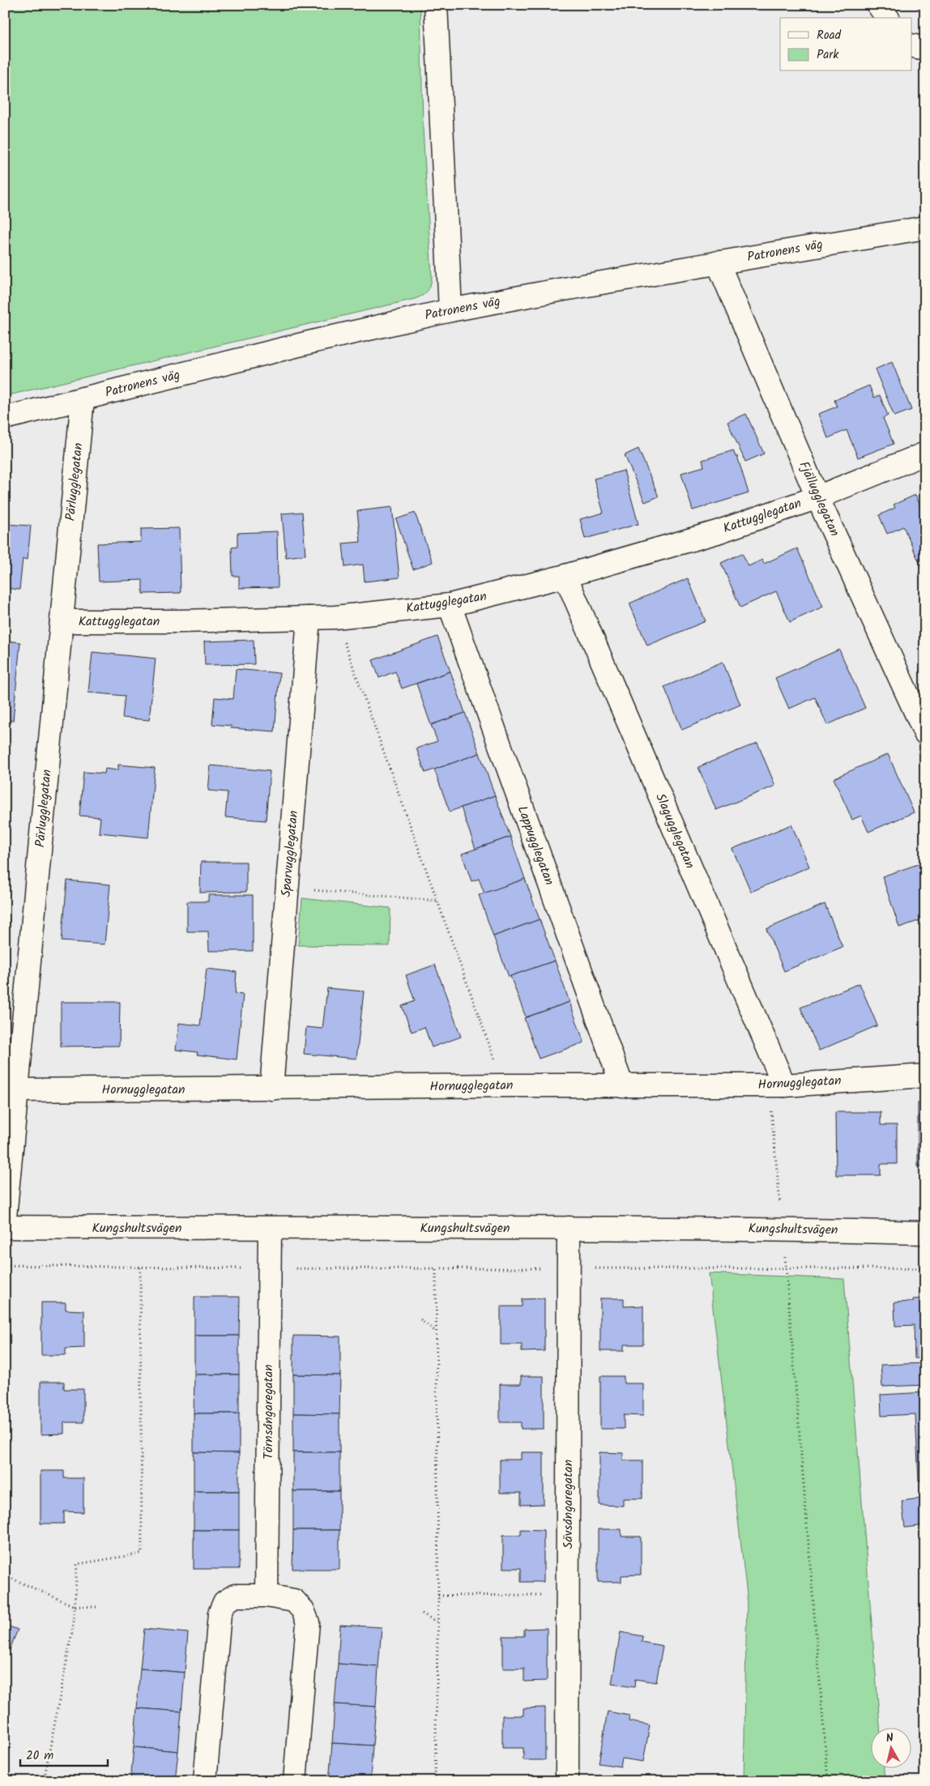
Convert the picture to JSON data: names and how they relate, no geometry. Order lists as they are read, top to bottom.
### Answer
{
  "streets": {
    "street": [
      "Patronens väg",
      "Pärlugglegatan",
      "Fjällugglegatan",
      "Kattugglegatan",
      "Slagugglegatan",
      "Lappugglegatan",
      "Sparvugglegatan",
      "Hornugglegatan",
      "Kungshultsvägen",
      "Törnsångaregatan",
      "Sävsångaregatan"
    ]
  },
  "crossings": [
    ["Patronens väg", "Pärlugglegatan"],
    ["Patronens väg", "Fjällugglegatan"],
    ["Pärlugglegatan", "Kattugglegatan"],
    ["Pärlugglegatan", "Hornugglegatan"],
    ["Fjällugglegatan", "Kattugglegatan"],
    ["Kattugglegatan", "Slagugglegatan"],
    ["Kattugglegatan", "Lappugglegatan"],
    ["Kattugglegatan", "Sparvugglegatan"],
    ["Slagugglegatan", "Hornugglegatan"],
    ["Lappugglegatan", "Hornugglegatan"],
    ["Sparvugglegatan", "Hornugglegatan"],
    ["Kungshultsvägen", "Törnsångaregatan"],
    ["Kungshultsvägen", "Sävsångaregatan"]
  ],
  "legend": ["Road", "Park"],
  "scale_bar": "20 m",
  "north": "top"
}
